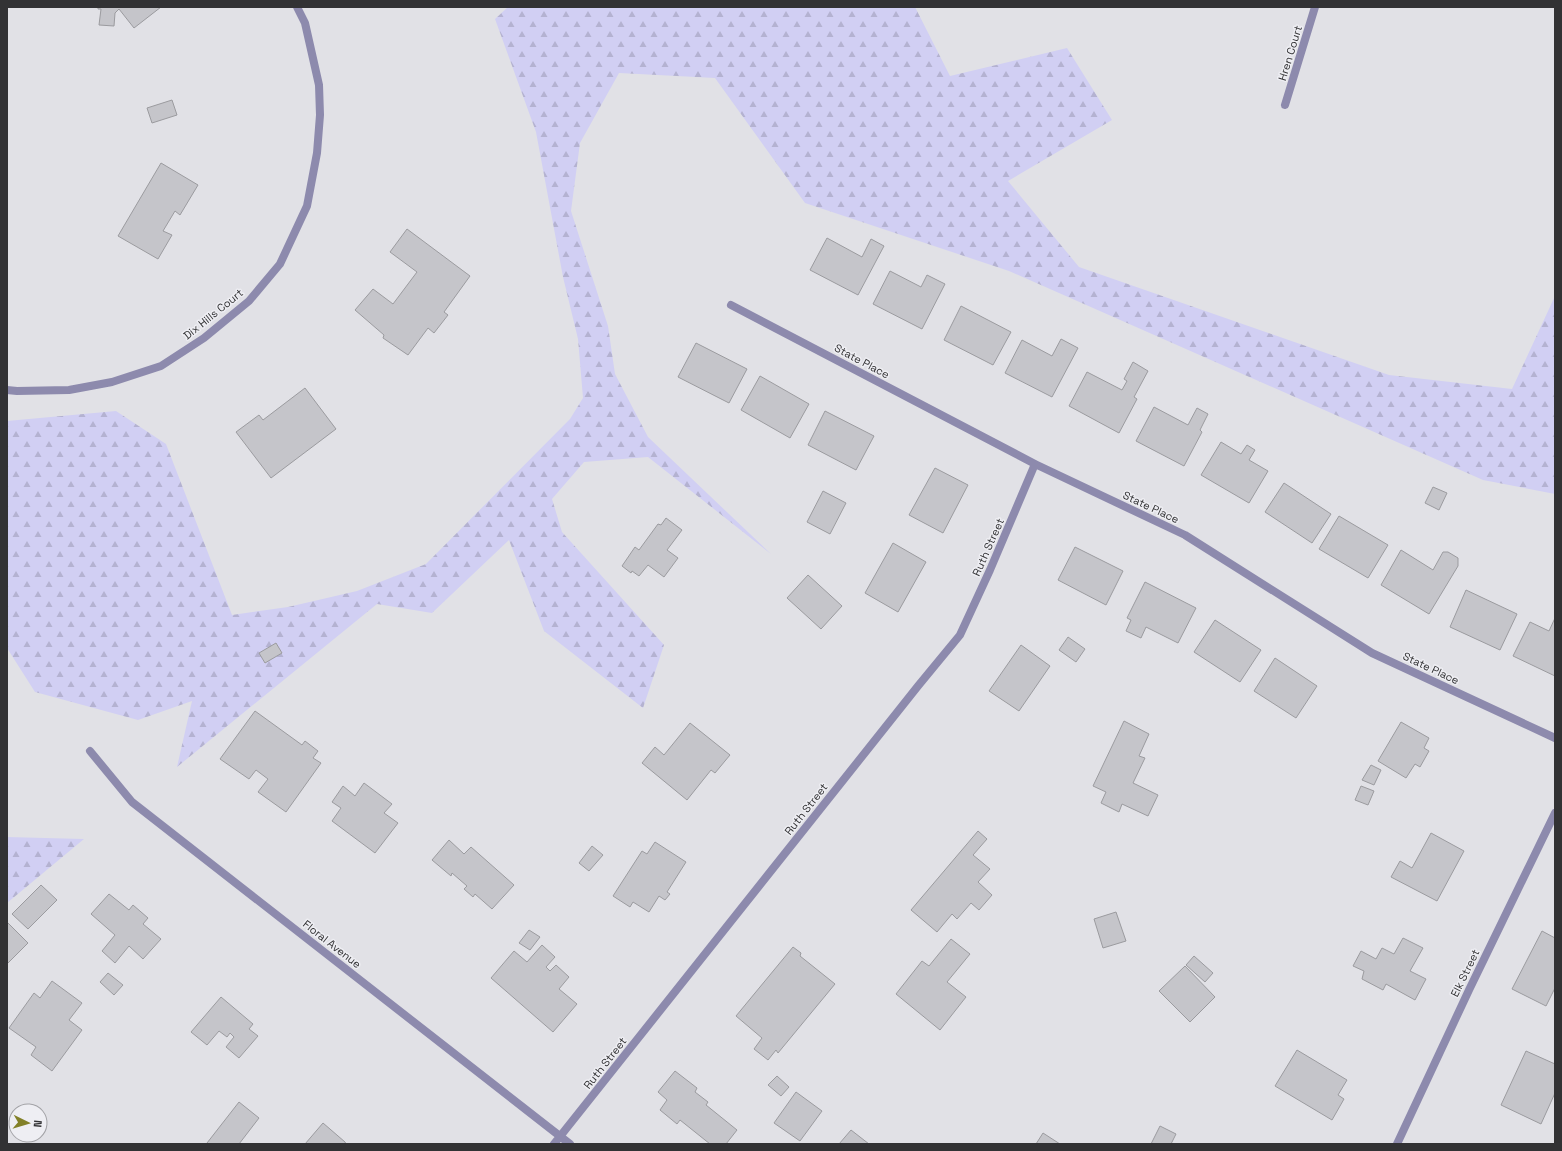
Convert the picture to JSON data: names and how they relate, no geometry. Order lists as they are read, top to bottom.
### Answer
{
  "streets": {
    "street": [
      "Hren Court",
      "Dix Hills Court",
      "State Place",
      "Ruth Street",
      "Floral Avenue",
      "Elk Street"
    ]
  },
  "crossings": [
    ["State Place", "Ruth Street"],
    ["Ruth Street", "Floral Avenue"]
  ],
  "north": "right"
}
